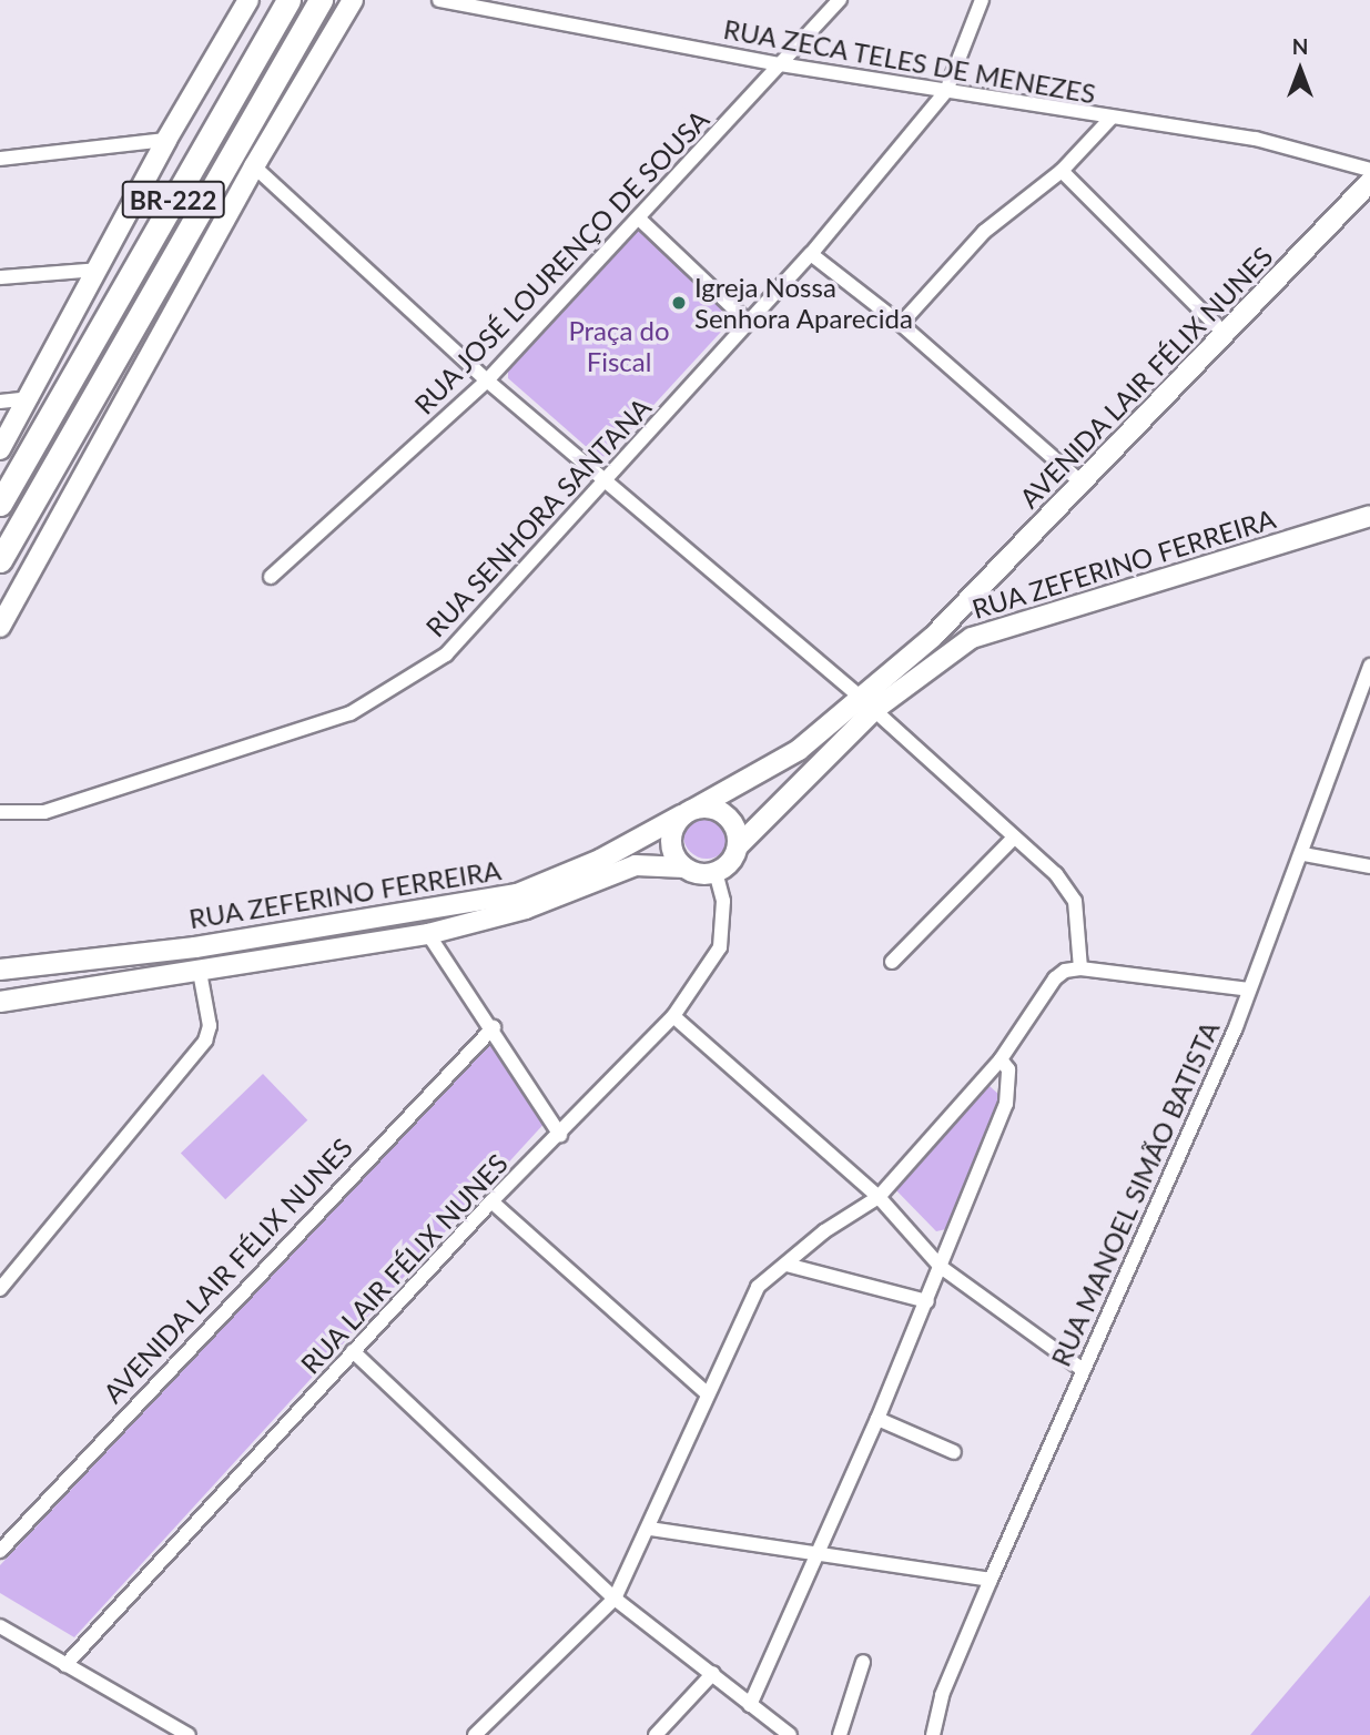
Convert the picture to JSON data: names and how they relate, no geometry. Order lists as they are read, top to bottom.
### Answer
{
  "streets": {
    "highway": ["BR-222"],
    "main road": ["AVENIDA LAIR FÉLIX NUNES", "RUA ZEFERINO FERREIRA"],
    "street": [
      "RUA ZECA TELES DE MENEZES",
      "RUA JOSÉ LOURENÇO DE SOUSA",
      "RUA SENHORA SANTANA",
      "RUA MANOEL SIMÃO BATISTA",
      "RUA LAIR FÉLIX NUNES"
    ]
  },
  "crossings": [
    ["RUA ZECA TELES DE MENEZES", "RUA JOSÉ LOURENÇO DE SOUSA"],
    ["RUA ZECA TELES DE MENEZES", "RUA SENHORA SANTANA"],
    ["AVENIDA LAIR FÉLIX NUNES", "RUA ZEFERINO FERREIRA"],
    ["RUA ZEFERINO FERREIRA", "RUA LAIR FÉLIX NUNES"]
  ],
  "parks": ["Praça do Fiscal"],
  "places": ["Igreja Nossa Senhora Aparecida"],
  "north": "top"
}
